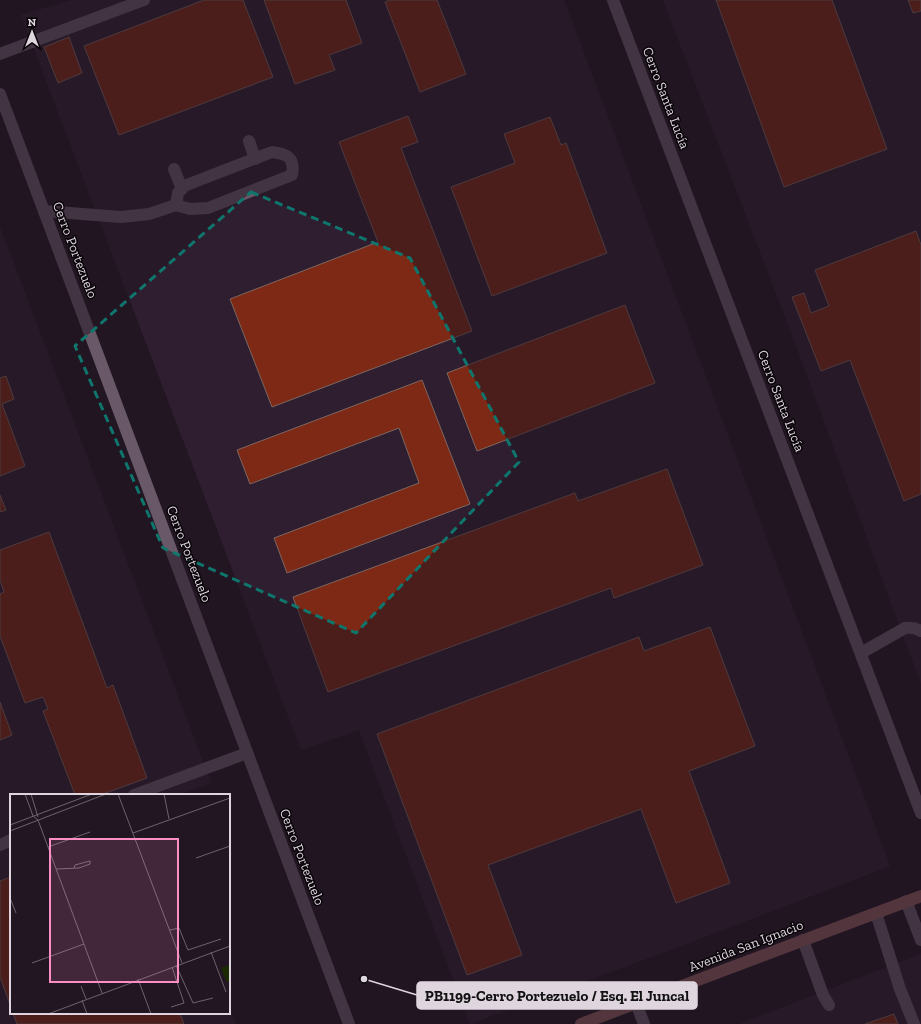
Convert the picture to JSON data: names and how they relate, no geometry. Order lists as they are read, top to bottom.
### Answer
{
  "streets": {
    "main road": ["Avenida San Ignacio"],
    "street": ["Cerro Santa Lucía", "Cerro Portezuelo"]
  },
  "places": ["PB1199-Cerro Portezuelo / Esq. El Juncal"],
  "north": "top"
}
